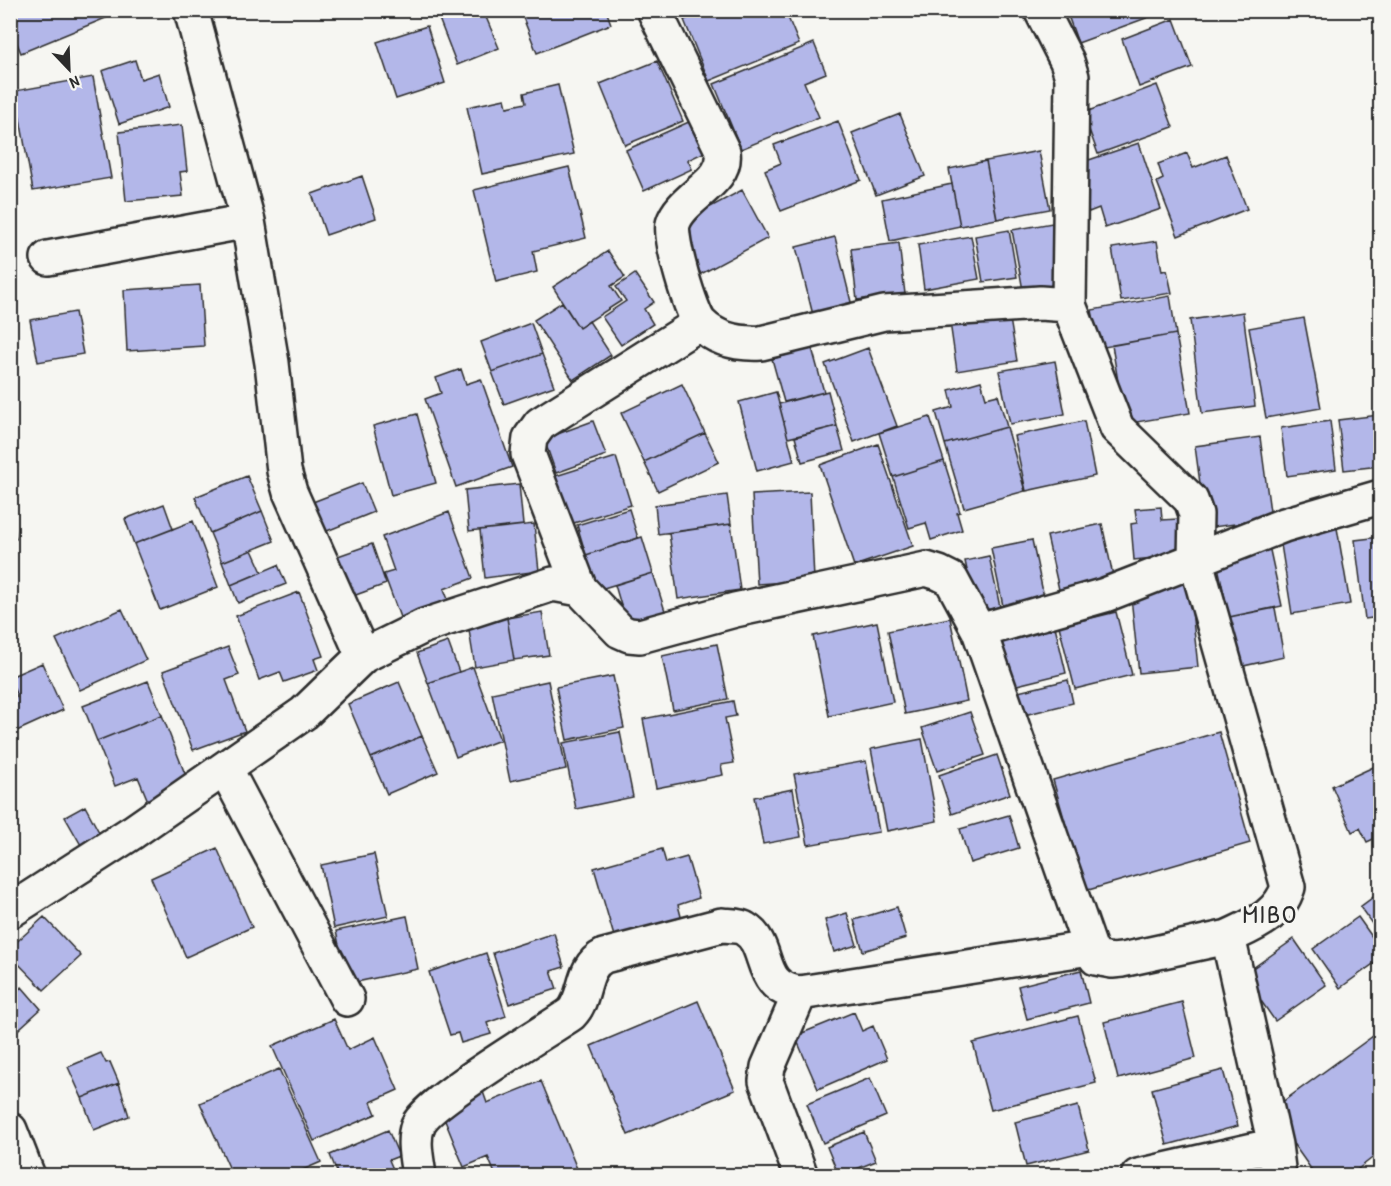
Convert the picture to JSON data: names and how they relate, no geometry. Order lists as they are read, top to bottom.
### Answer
{
  "districts": ["MIBO"],
  "north": "bottom right"
}
